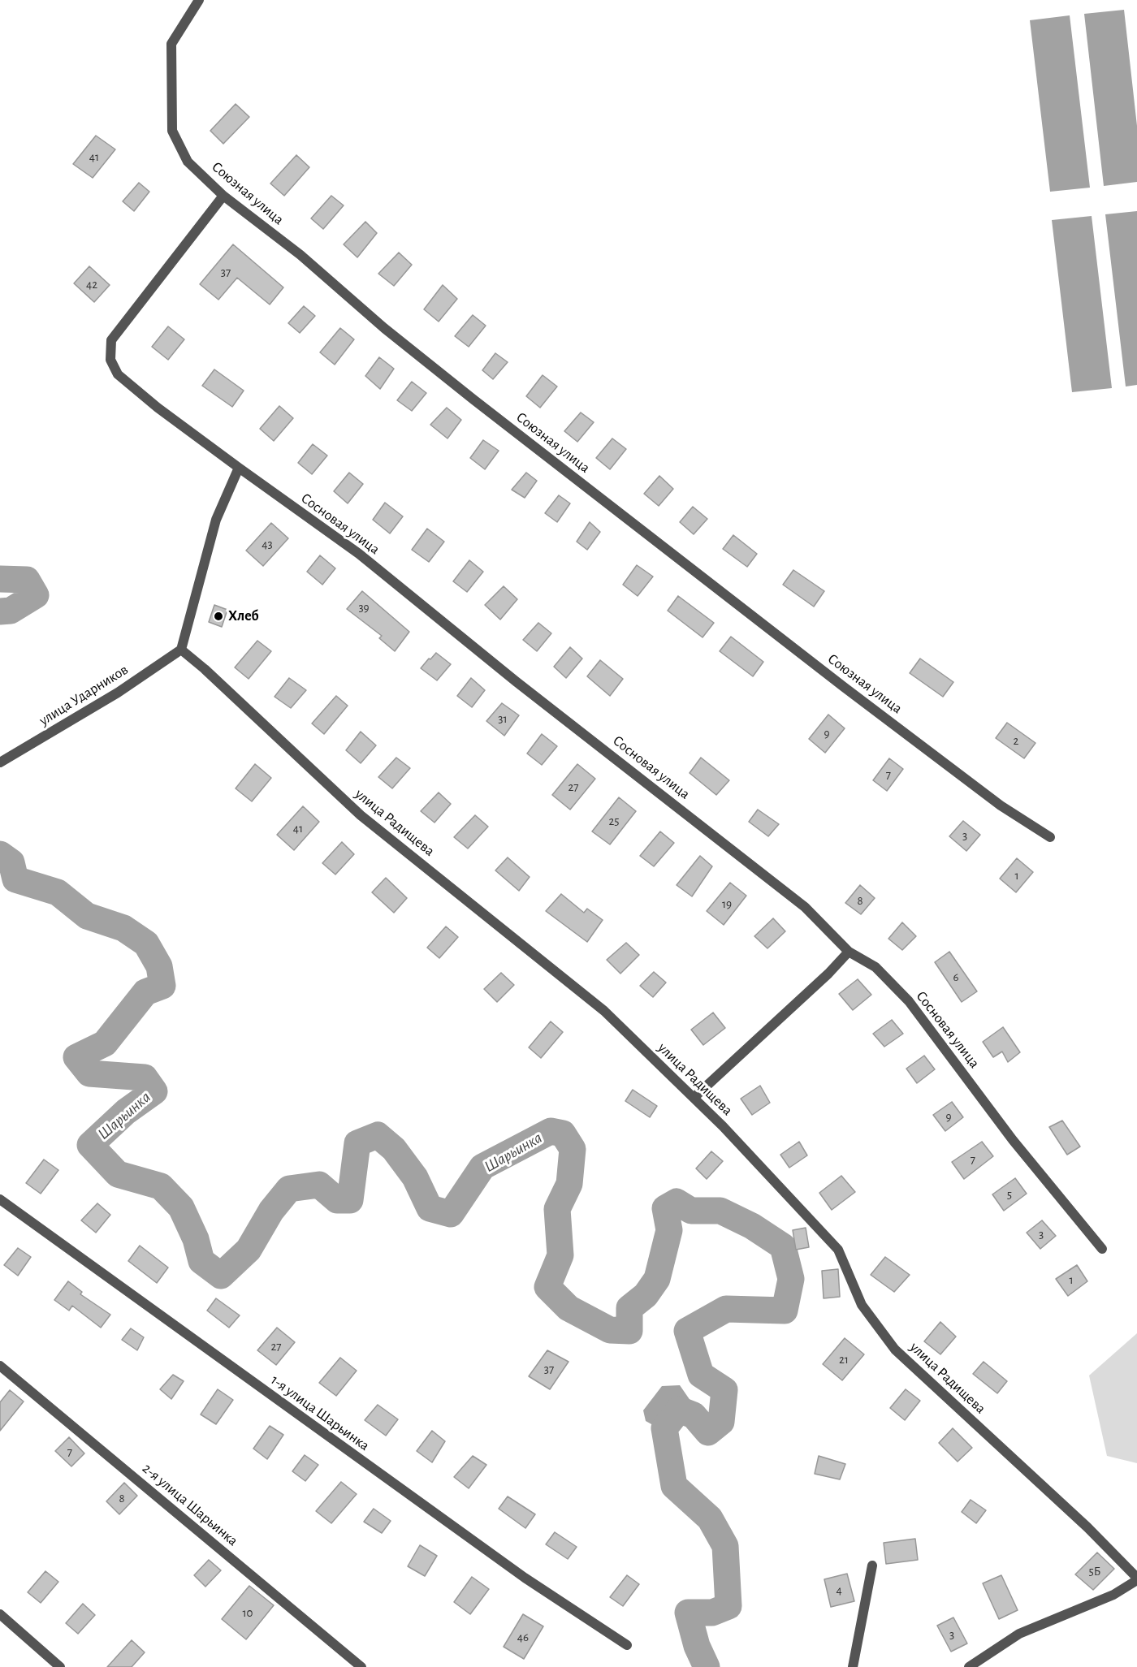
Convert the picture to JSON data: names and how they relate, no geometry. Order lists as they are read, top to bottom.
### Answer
{
  "streets": {
    "street": [
      "Союзная улица",
      "Сосновая улица",
      "улица Ударников",
      "улица Радищева",
      "1-я улица Шарьинка",
      "2-я улица Шарьинка"
    ]
  },
  "crossings": [
    ["Союзная улица", "Сосновая улица"],
    ["улица Ударников", "улица Радищева"]
  ],
  "water": ["Шарьинка"],
  "places": ["Хлеб"],
  "house_numbers": [
    "41",
    "37",
    "42",
    "43",
    "39",
    "31",
    "9",
    "2",
    "7",
    "27",
    "25",
    "41",
    "3",
    "1",
    "8",
    "19",
    "6",
    "9",
    "7",
    "5",
    "3",
    "1",
    "27",
    "21",
    "37",
    "7",
    "8",
    "5Б",
    "4",
    "10",
    "3",
    "46"
  ]
}
